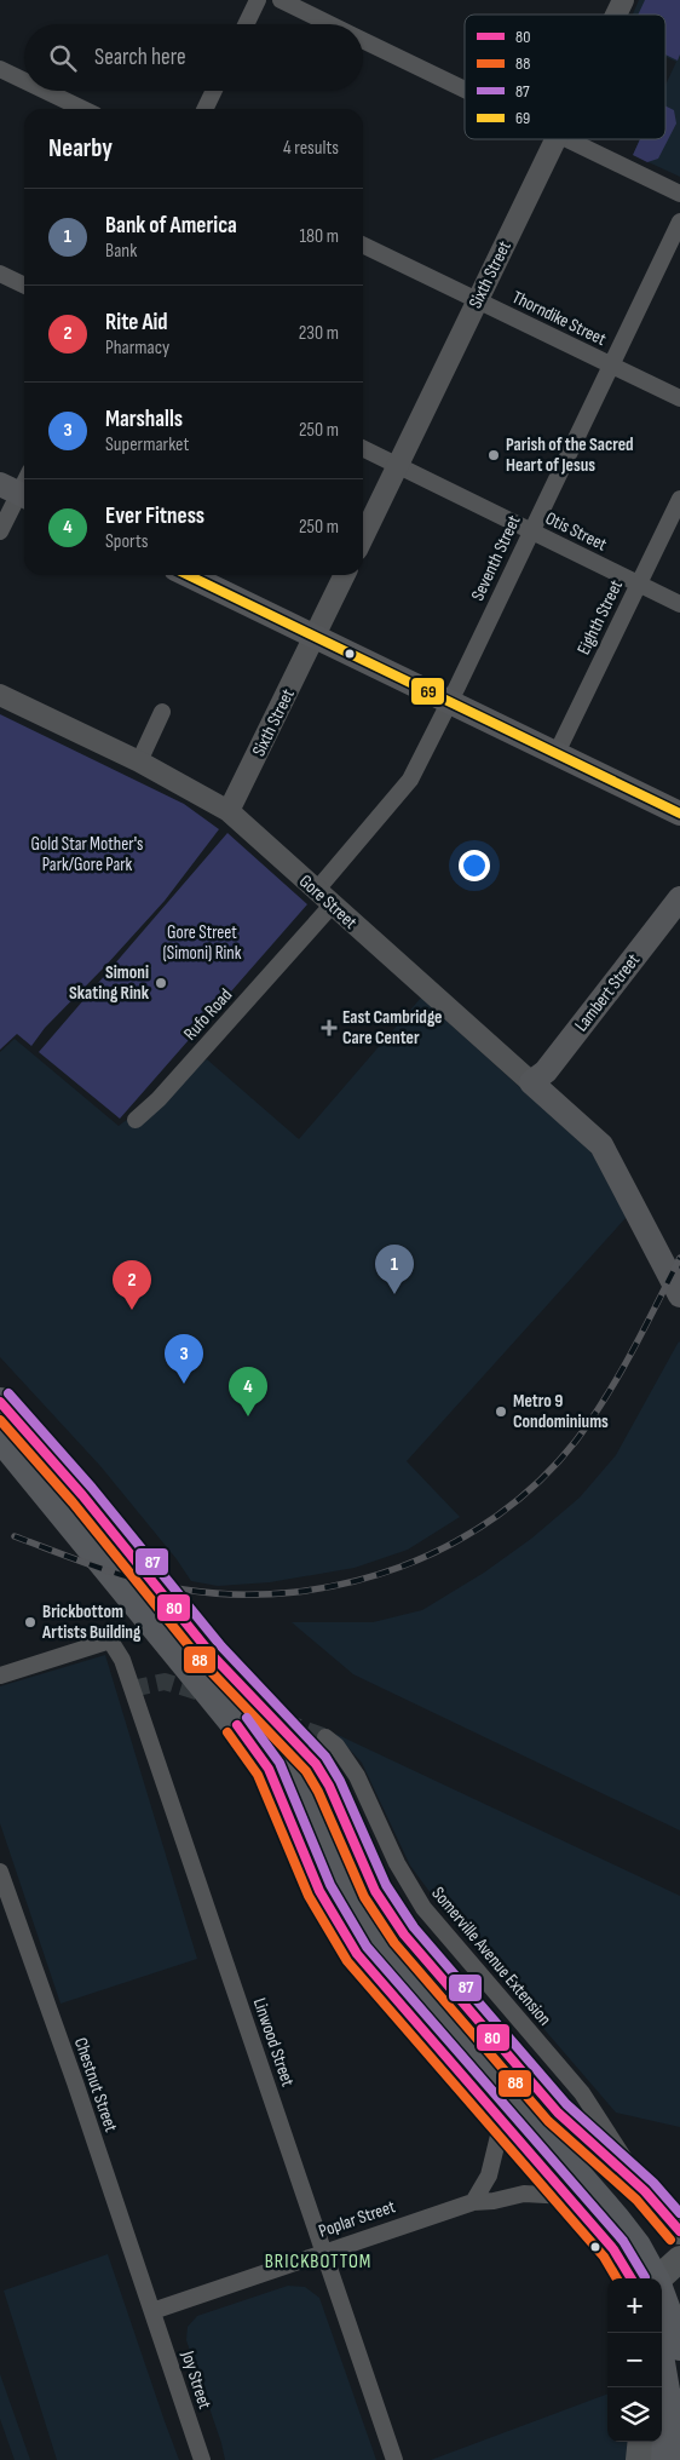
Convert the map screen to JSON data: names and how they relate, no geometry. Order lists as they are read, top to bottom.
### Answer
{
  "streets": {
    "main road": ["Gore Street", "Lambert Street"],
    "street": [
      "Sixth Street",
      "Thorndike Street",
      "Otis Street",
      "Seventh Street",
      "Eighth Street",
      "Rufo Road",
      "Somerville Avenue Extension",
      "Linwood Street",
      "Chestnut Street",
      "Poplar Street",
      "Joy Street"
    ]
  },
  "crossings": [
    ["Sixth Street", "Thorndike Street"],
    ["Sixth Street", "Otis Street"],
    ["Sixth Street", "Gore Street"],
    ["Thorndike Street", "Seventh Street"],
    ["Otis Street", "Seventh Street"],
    ["Otis Street", "Eighth Street"],
    ["Seventh Street", "Gore Street"],
    ["Gore Street", "Lambert Street"],
    ["Gore Street", "Rufo Road"],
    ["Linwood Street", "Poplar Street"],
    ["Chestnut Street", "Poplar Street"],
    ["Chestnut Street", "Joy Street"],
    ["Poplar Street", "Joy Street"]
  ],
  "districts": ["BRICKBOTTOM"],
  "parks": ["Gold Star Mother's Park/Gore Park", "Gore Street (Simoni) Rink"],
  "places": {
    "other": [
      "Parish of the Sacred Heart of Jesus",
      "Simoni Skating Rink",
      "Metro 9 Condominiums",
      "Brickbottom Artists Building"
    ],
    "health": ["East Cambridge Care Center"]
  },
  "lines": [
    "transit line 69",
    "transit line 87",
    "transit line 80",
    "transit line 88"
  ],
  "legend": [
    "80",
    "88",
    "87",
    "69"
  ],
  "page": {
    "search": "Search here",
    "heading": ["Nearby", "4 results"],
    "list": [
      {
        "mark": "1",
        "name": "Bank of America",
        "note": "Bank",
        "value": "180 m"
      },
      {
        "mark": "2",
        "name": "Rite Aid",
        "note": "Pharmacy",
        "value": "230 m"
      },
      {
        "mark": "3",
        "name": "Marshalls",
        "note": "Supermarket",
        "value": "250 m"
      },
      {
        "mark": "4",
        "name": "Ever Fitness",
        "note": "Sports",
        "value": "250 m"
      }
    ],
    "pins": [
      "1",
      "2",
      "3",
      "4"
    ],
    "map_buttons": ["+", "−"]
  }
}
